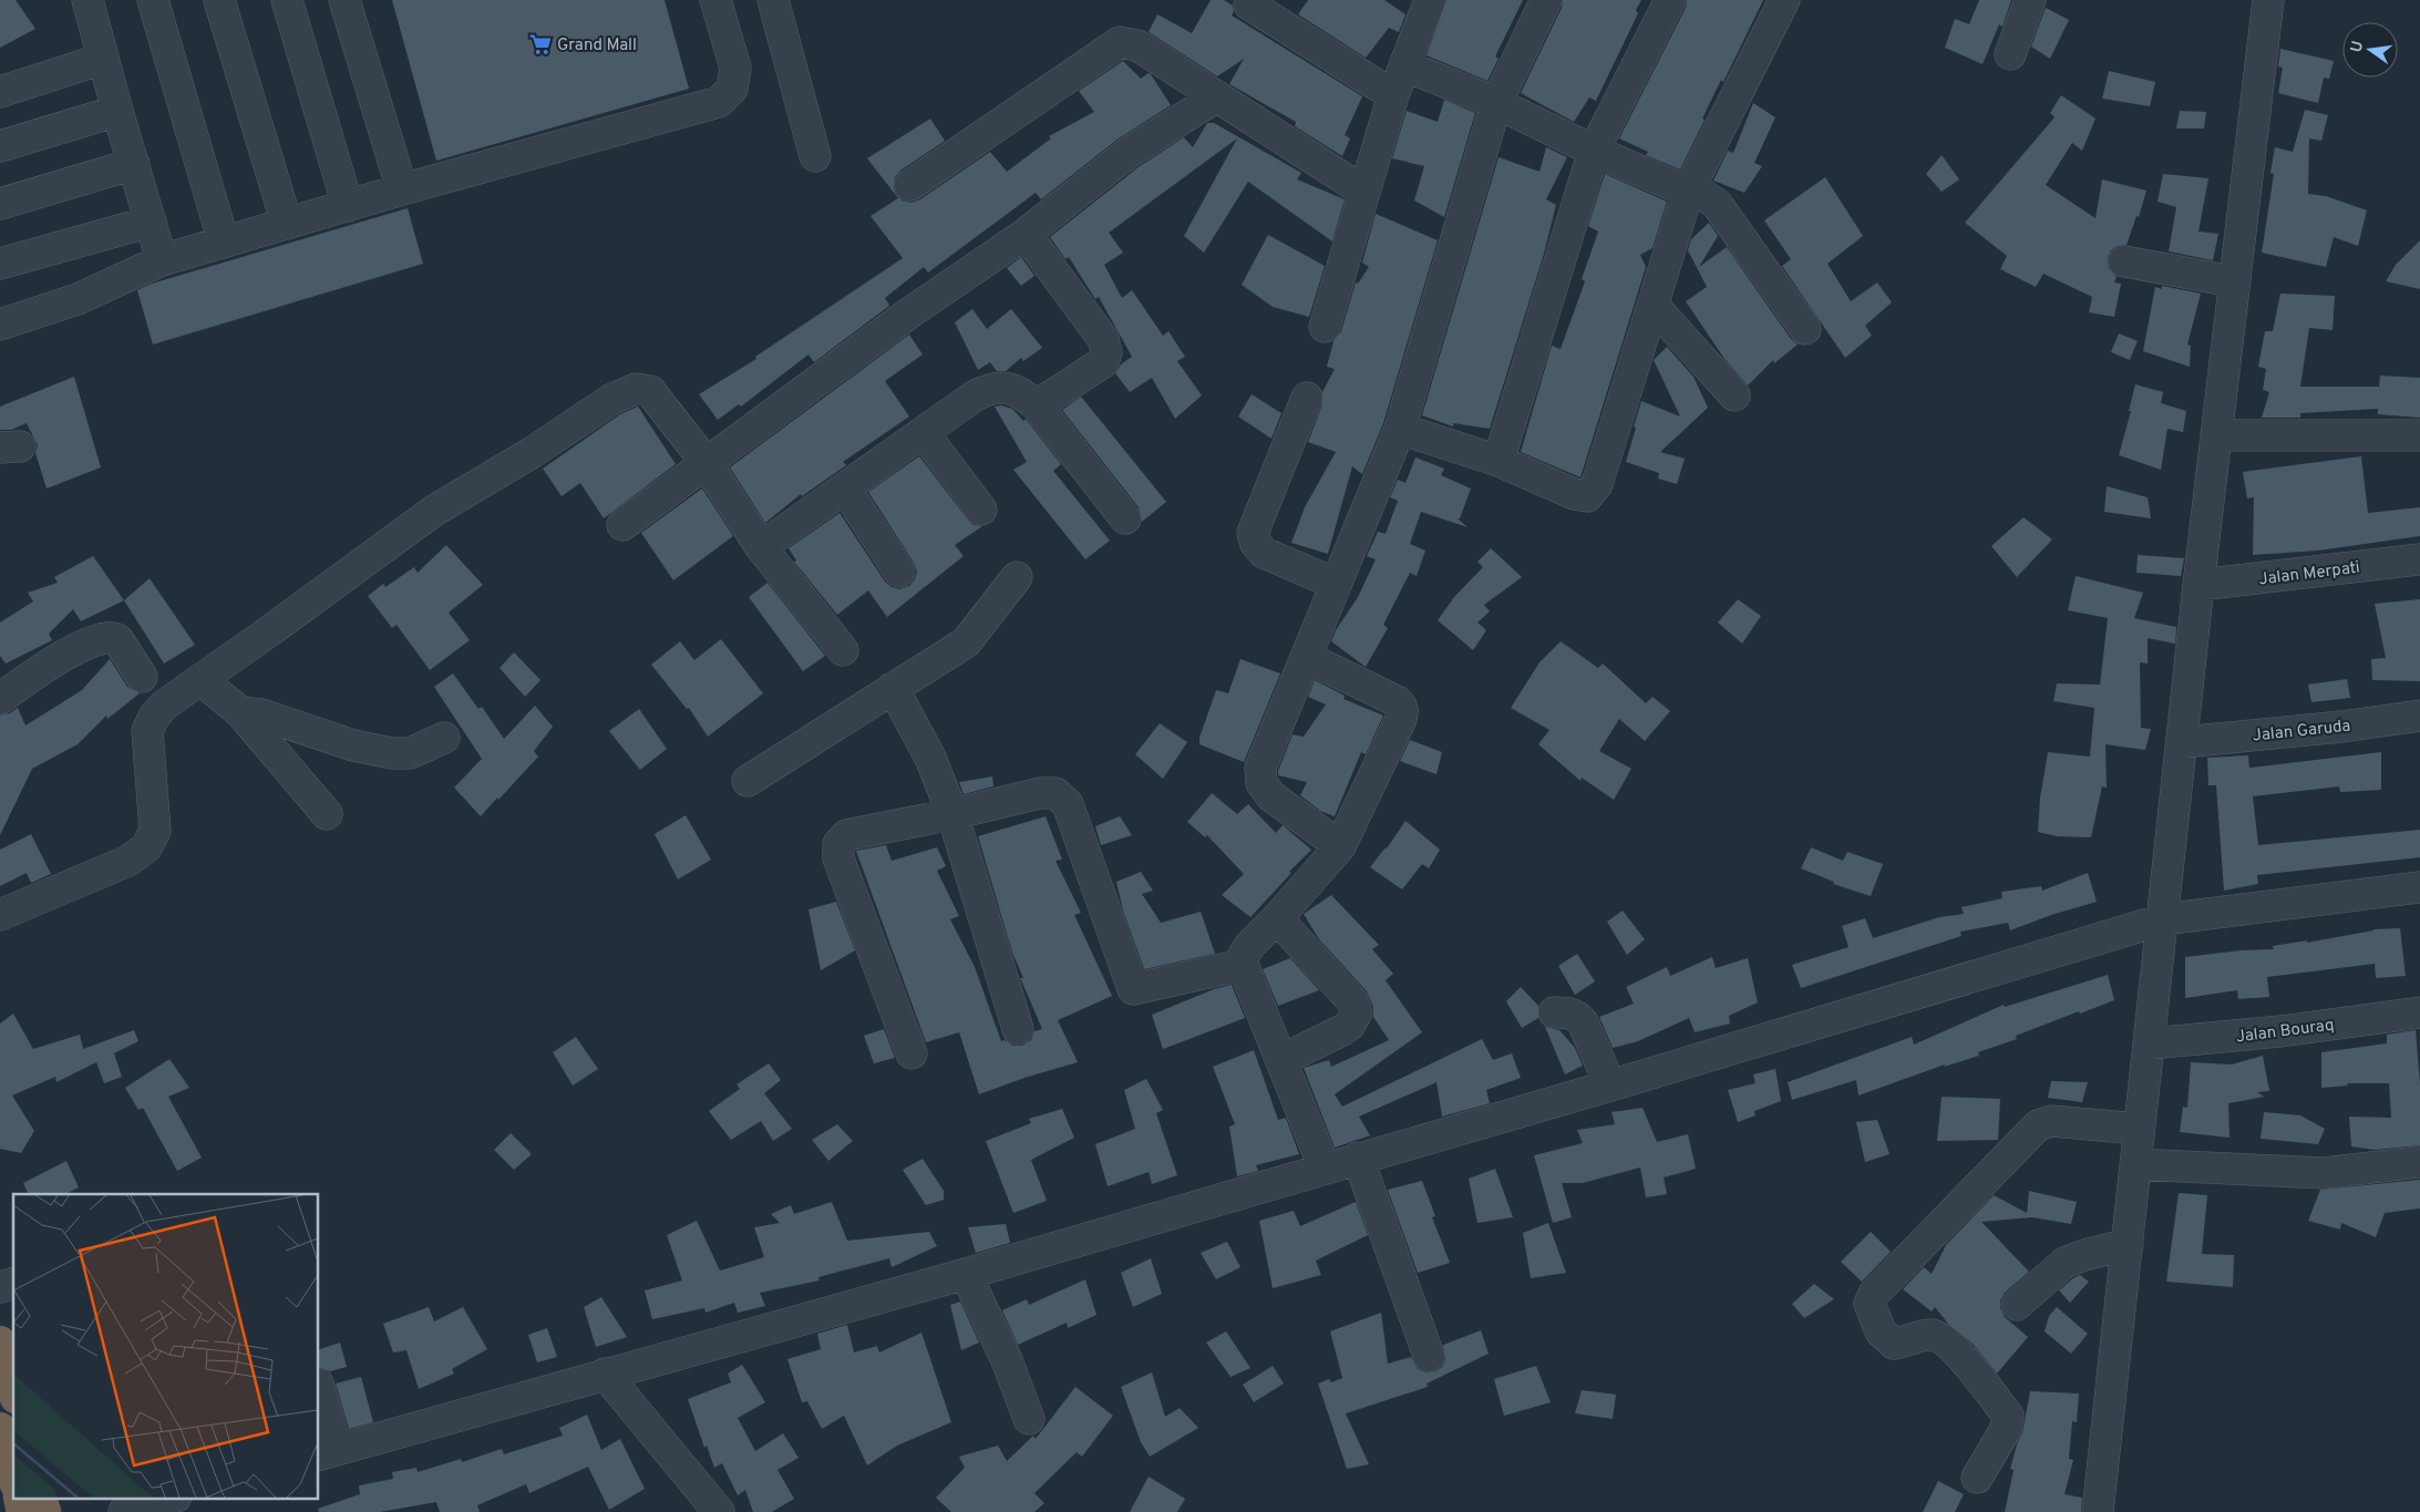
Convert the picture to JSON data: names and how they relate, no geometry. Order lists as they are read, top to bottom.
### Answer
{
  "streets": {
    "street": ["Jalan Merpati", "Jalan Garuda", "Jalan Bouraq"]
  },
  "places": {
    "supermarket": ["Grand Mall"]
  },
  "north": "left"
}
